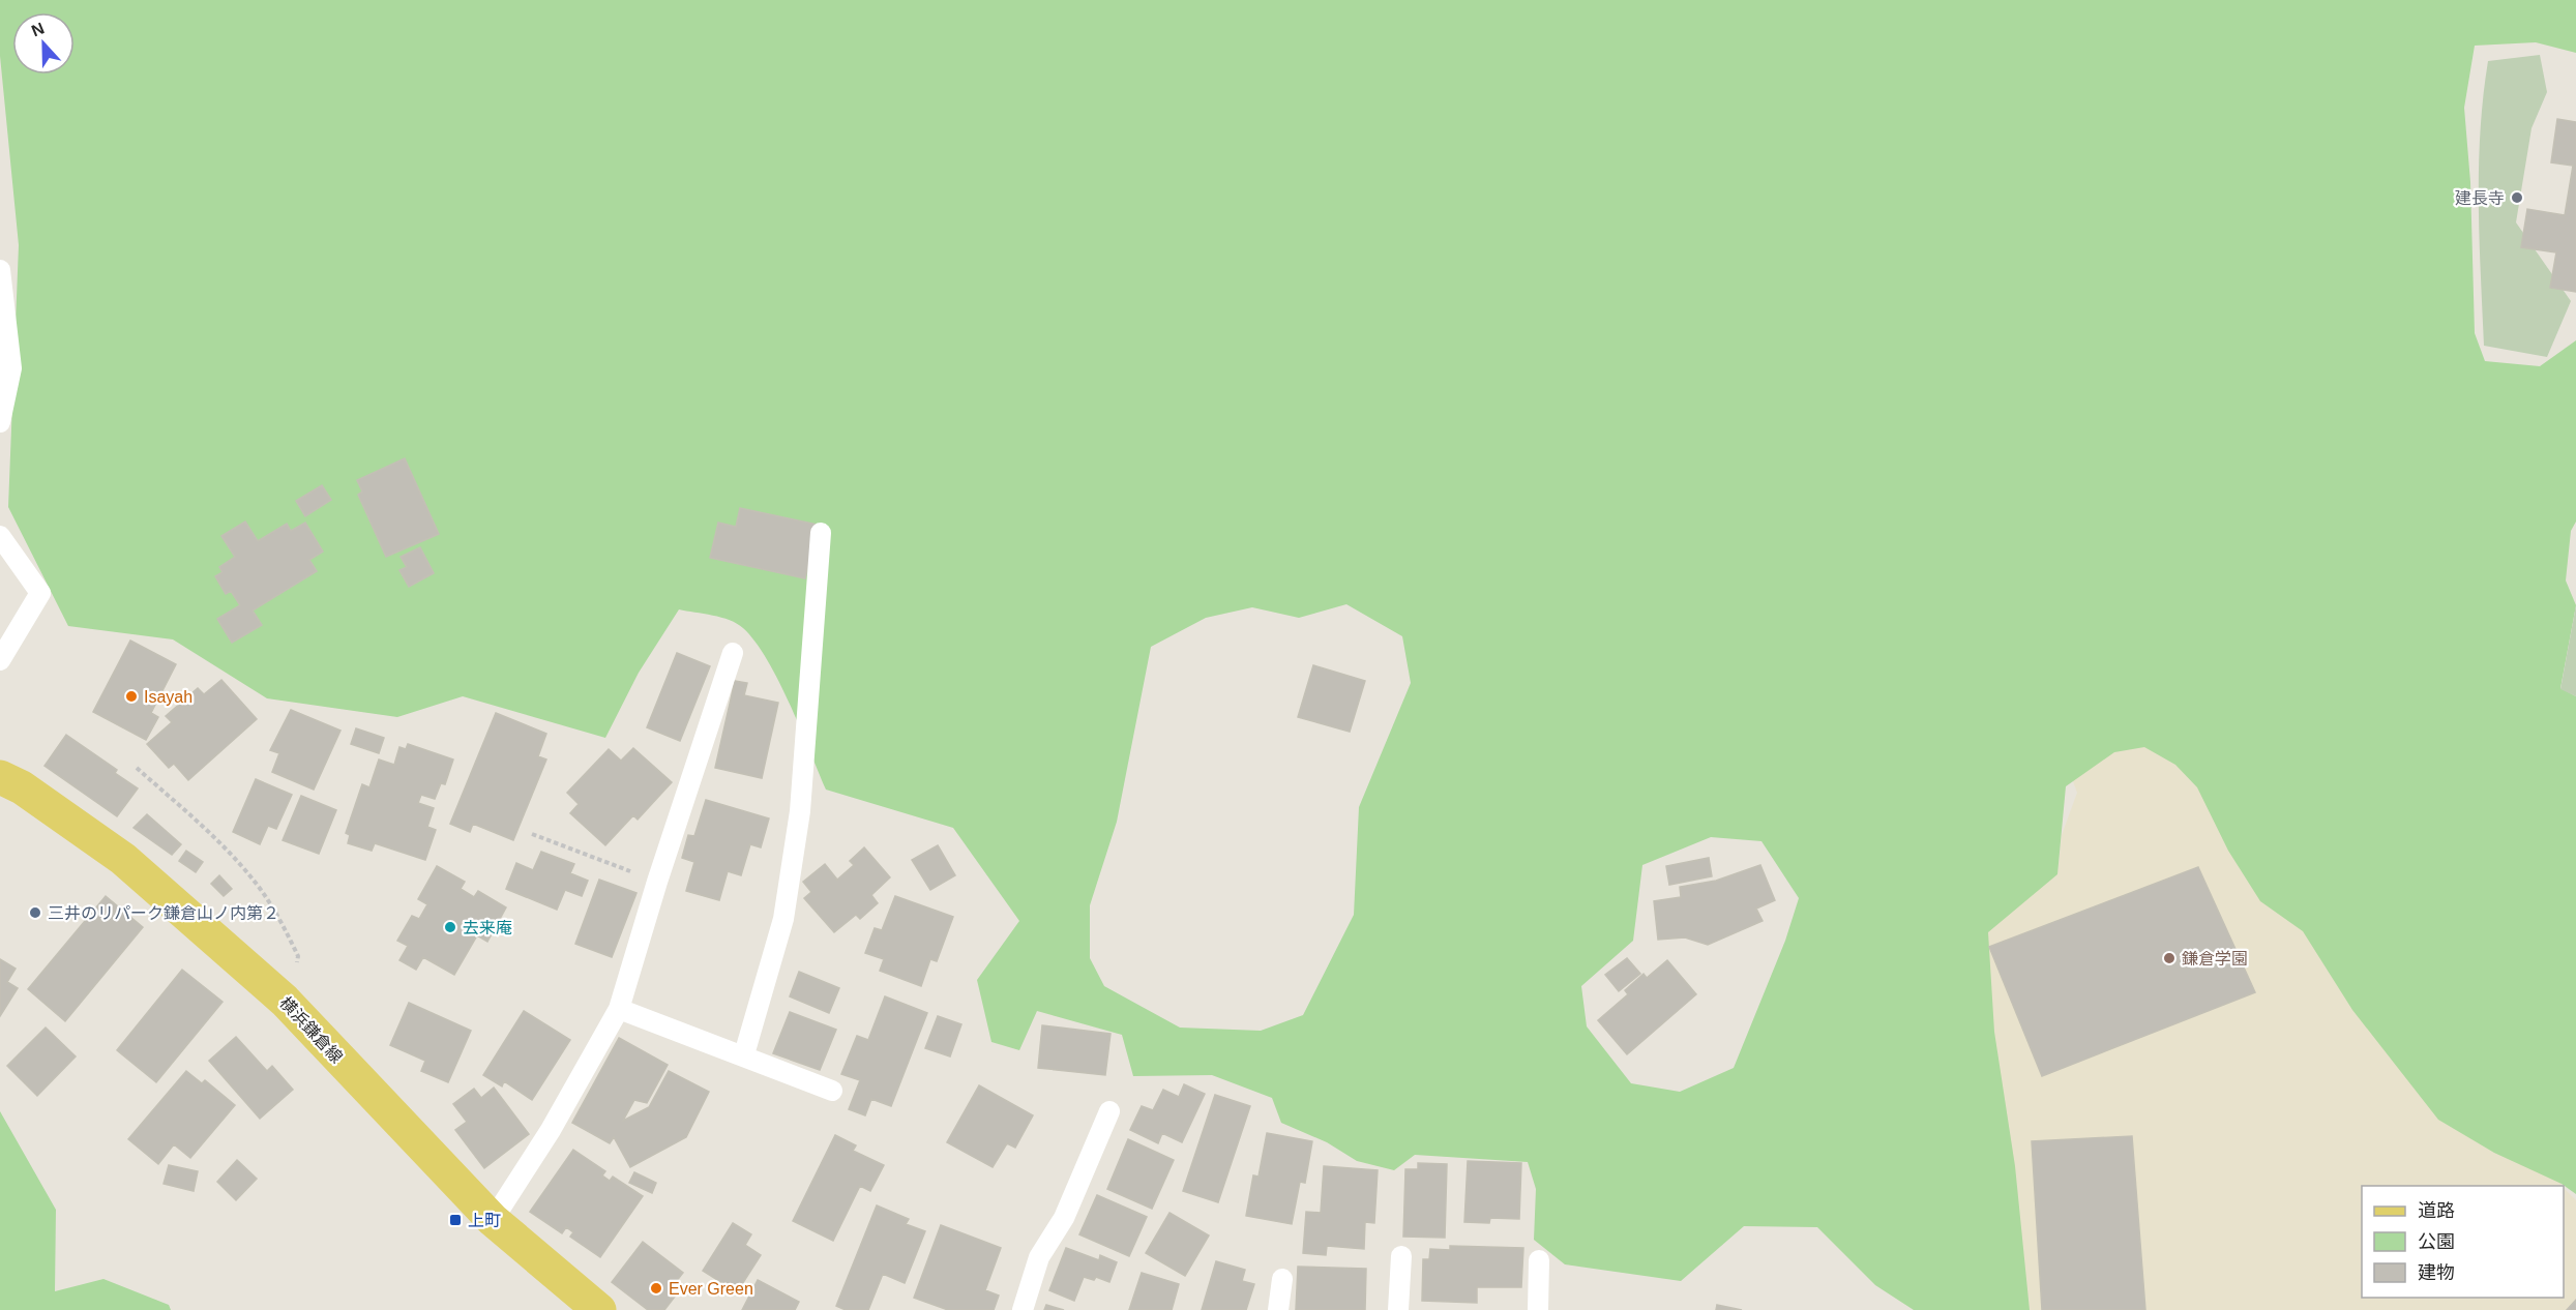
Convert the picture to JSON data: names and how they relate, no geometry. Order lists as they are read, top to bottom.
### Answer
{
  "streets": {
    "main road": ["横浜鎌倉線"]
  },
  "places": {
    "other": [
      "建長寺",
      "Isayah",
      "三井のリパーク鎌倉山ノ内第２",
      "去来庵",
      "鎌倉学園",
      "Ever Green"
    ],
    "transit": ["上町"]
  },
  "legend": ["道路", "公園", "建物"],
  "north": "top"
}
